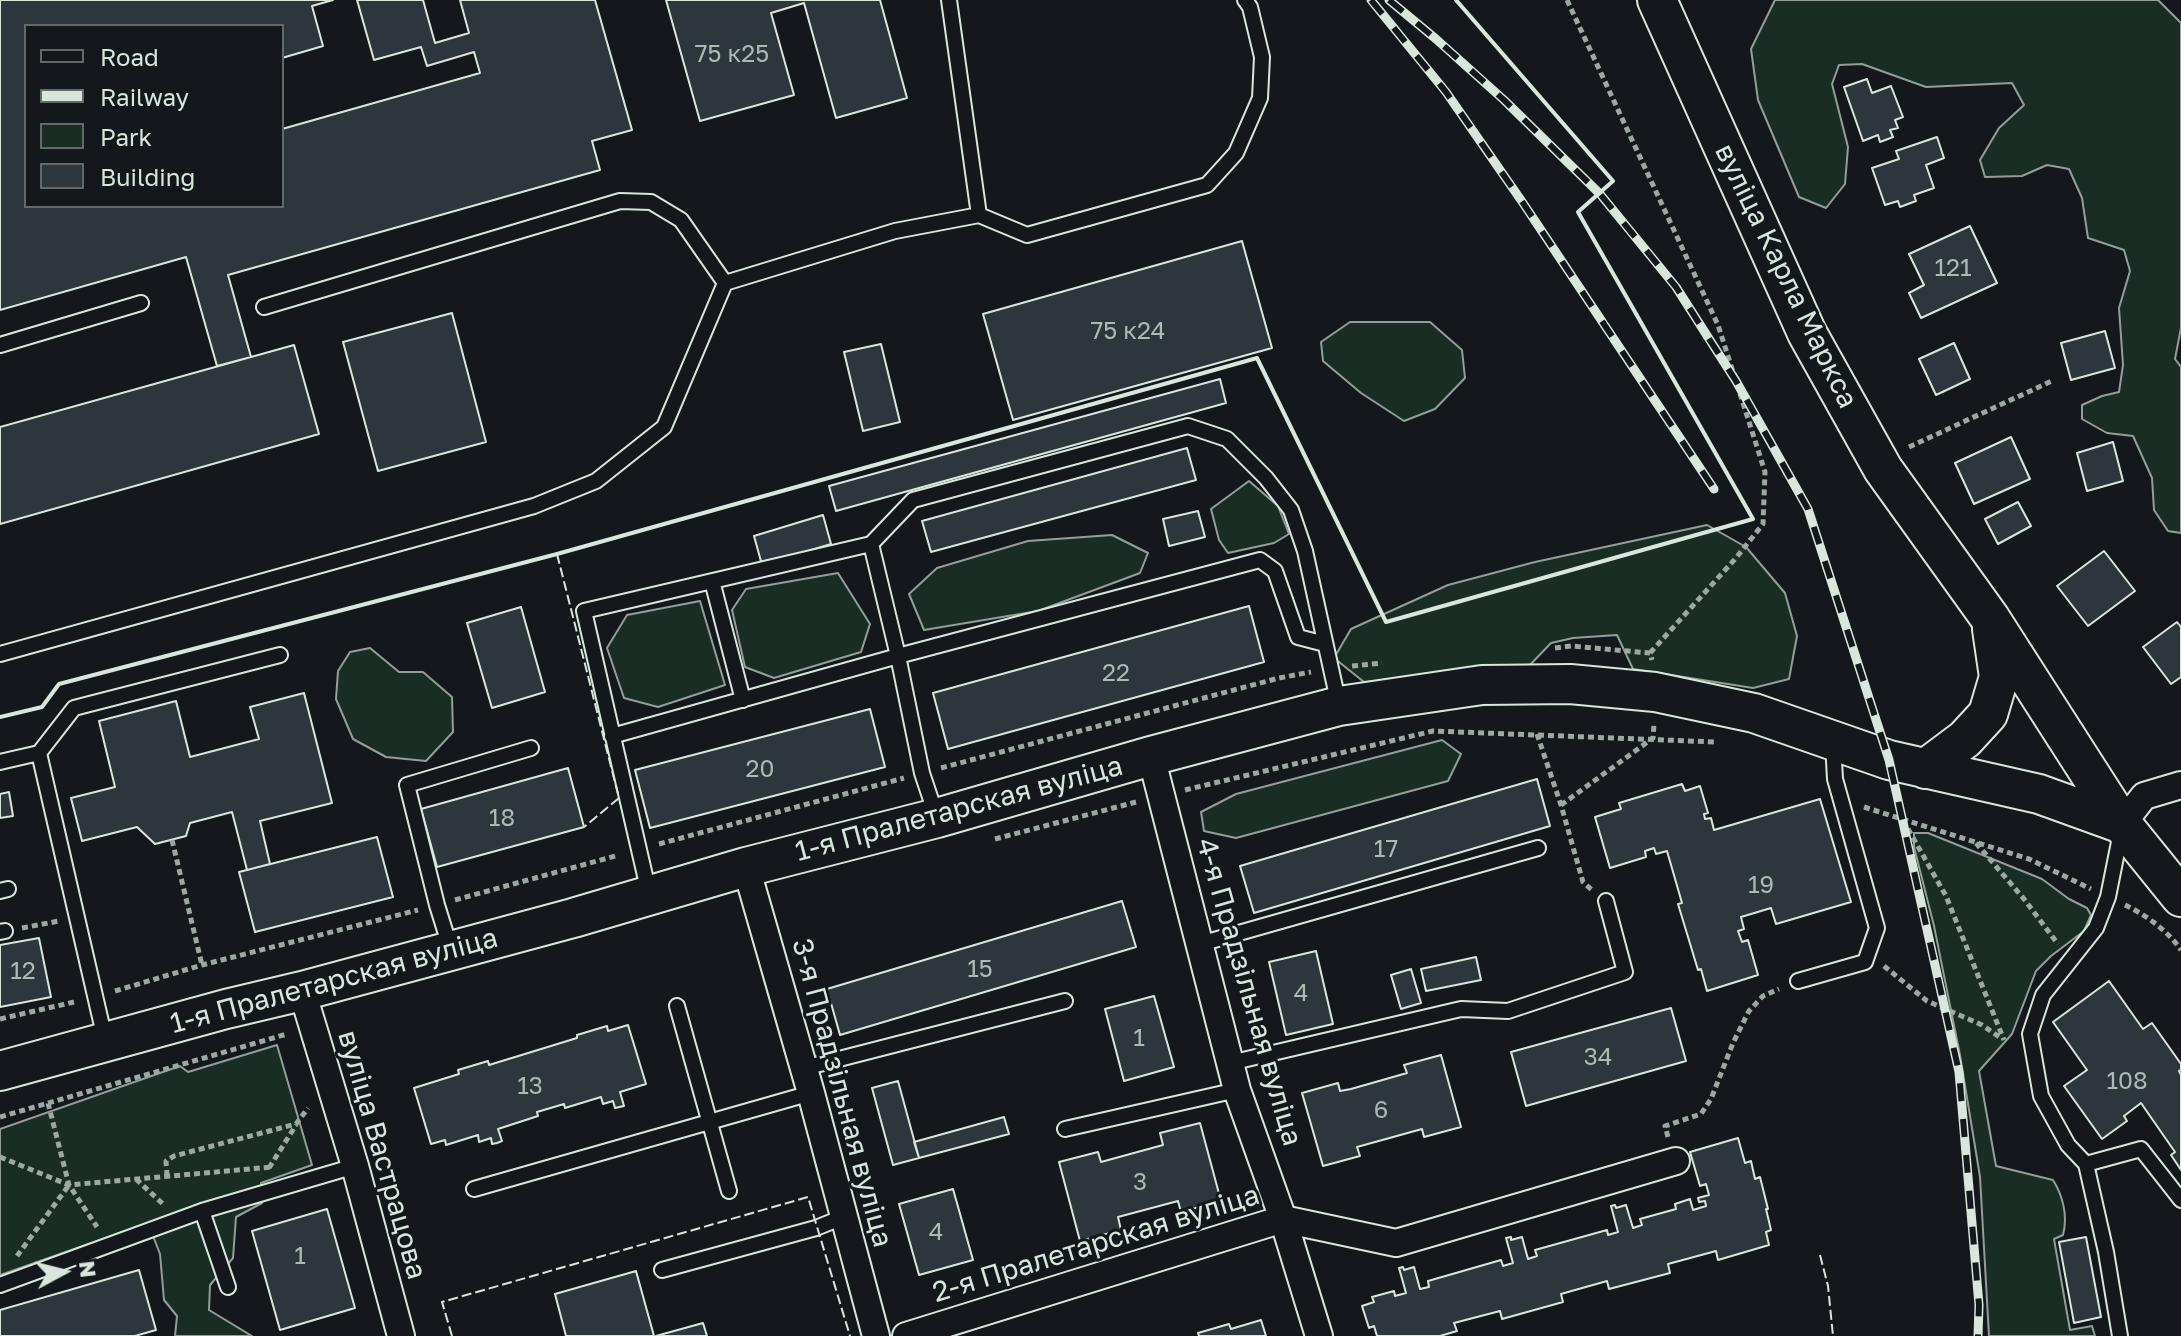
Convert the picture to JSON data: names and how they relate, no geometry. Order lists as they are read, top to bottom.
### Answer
{
  "streets": {
    "main road": ["вуліца Карла Маркса", "1-я Пралетарская вуліца"],
    "street": [
      "4-я Прадзільная вуліца",
      "3-я Прадзільная вуліца",
      "вуліца Вастрацова",
      "2-я Пралетарская вуліца"
    ]
  },
  "crossings": [
    ["вуліца Карла Маркса", "1-я Пралетарская вуліца"],
    ["1-я Пралетарская вуліца", "4-я Прадзільная вуліца"],
    ["1-я Пралетарская вуліца", "3-я Прадзільная вуліца"],
    ["1-я Пралетарская вуліца", "вуліца Вастрацова"],
    ["4-я Прадзільная вуліца", "2-я Пралетарская вуліца"]
  ],
  "house_numbers": [
    "75 к25",
    "121",
    "75 к24",
    "22",
    "20",
    "18",
    "17",
    "19",
    "15",
    "12",
    "4",
    "1",
    "34",
    "108",
    "13",
    "6",
    "3",
    "4",
    "1"
  ],
  "legend": [
    "Road",
    "Railway",
    "Park",
    "Building"
  ],
  "north": "right"
}
